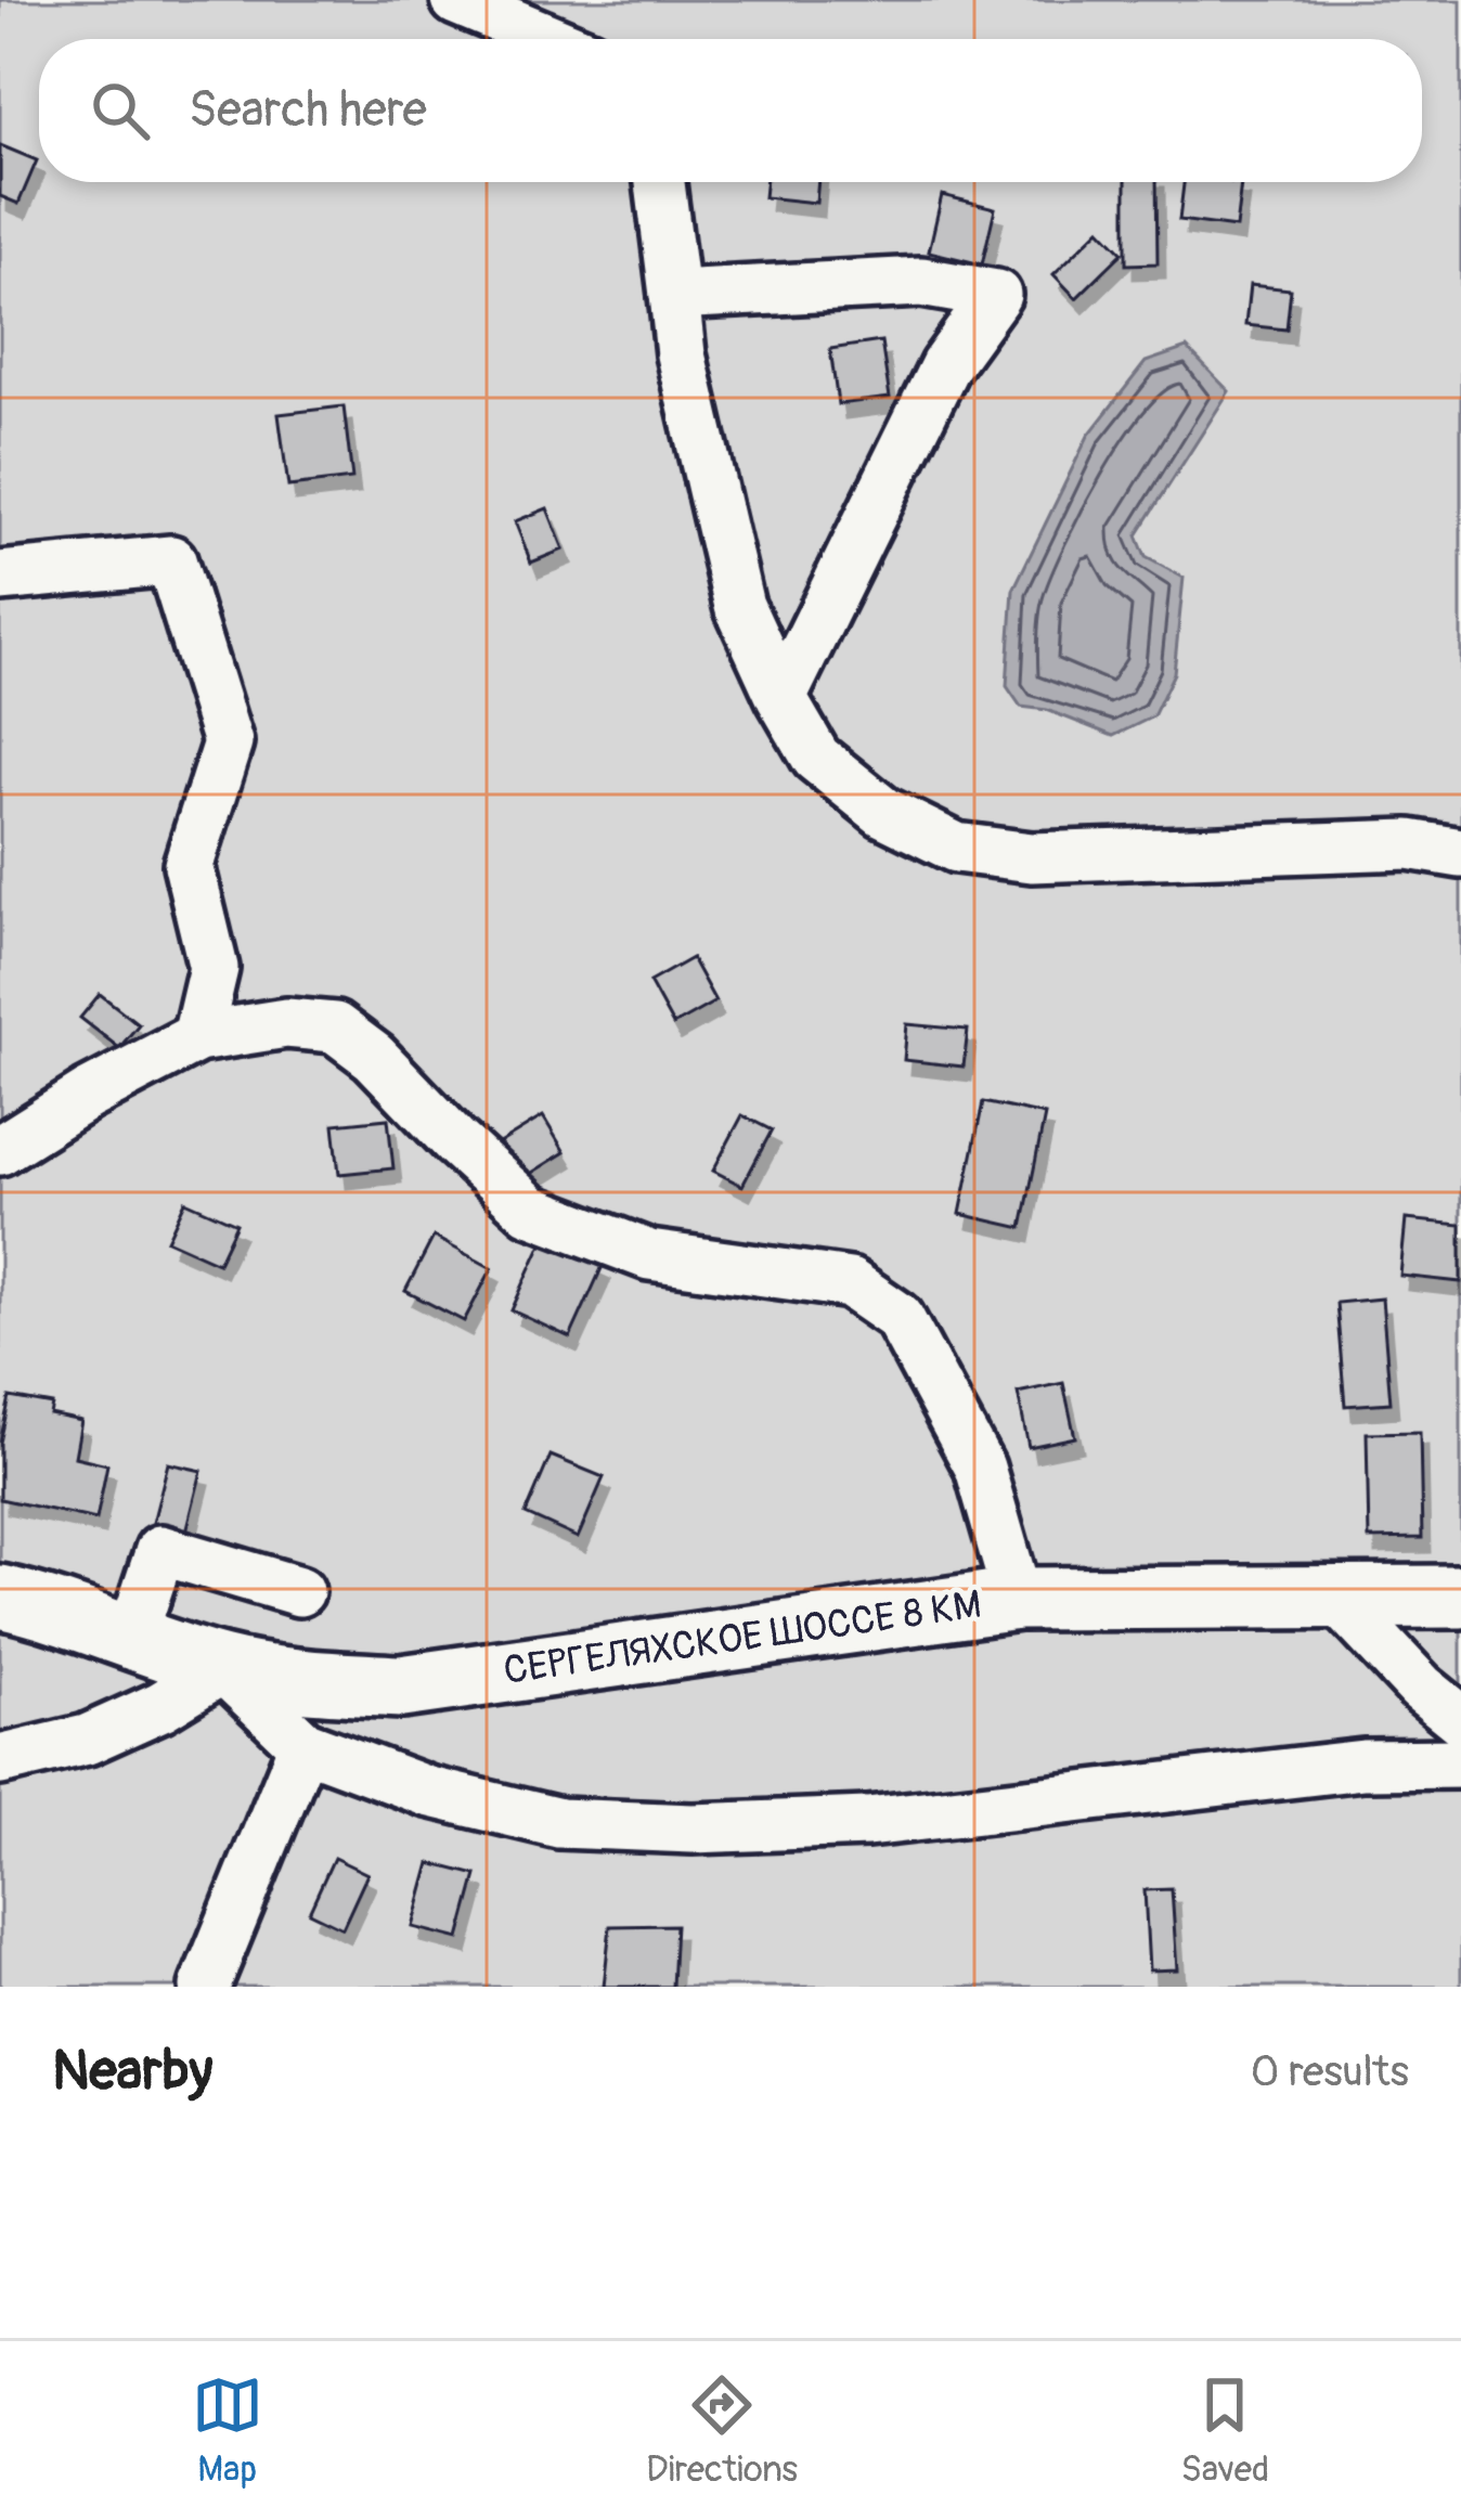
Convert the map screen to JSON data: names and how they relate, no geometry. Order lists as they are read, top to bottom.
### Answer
{
  "streets": {
    "main road": ["СЕРГЕЛЯХСКОЕ ШОССЕ 8 КМ"]
  },
  "page": {
    "search": "Search here",
    "heading": ["Nearby", "0 results"],
    "nav": ["Map", "Directions", "Saved"]
  }
}
